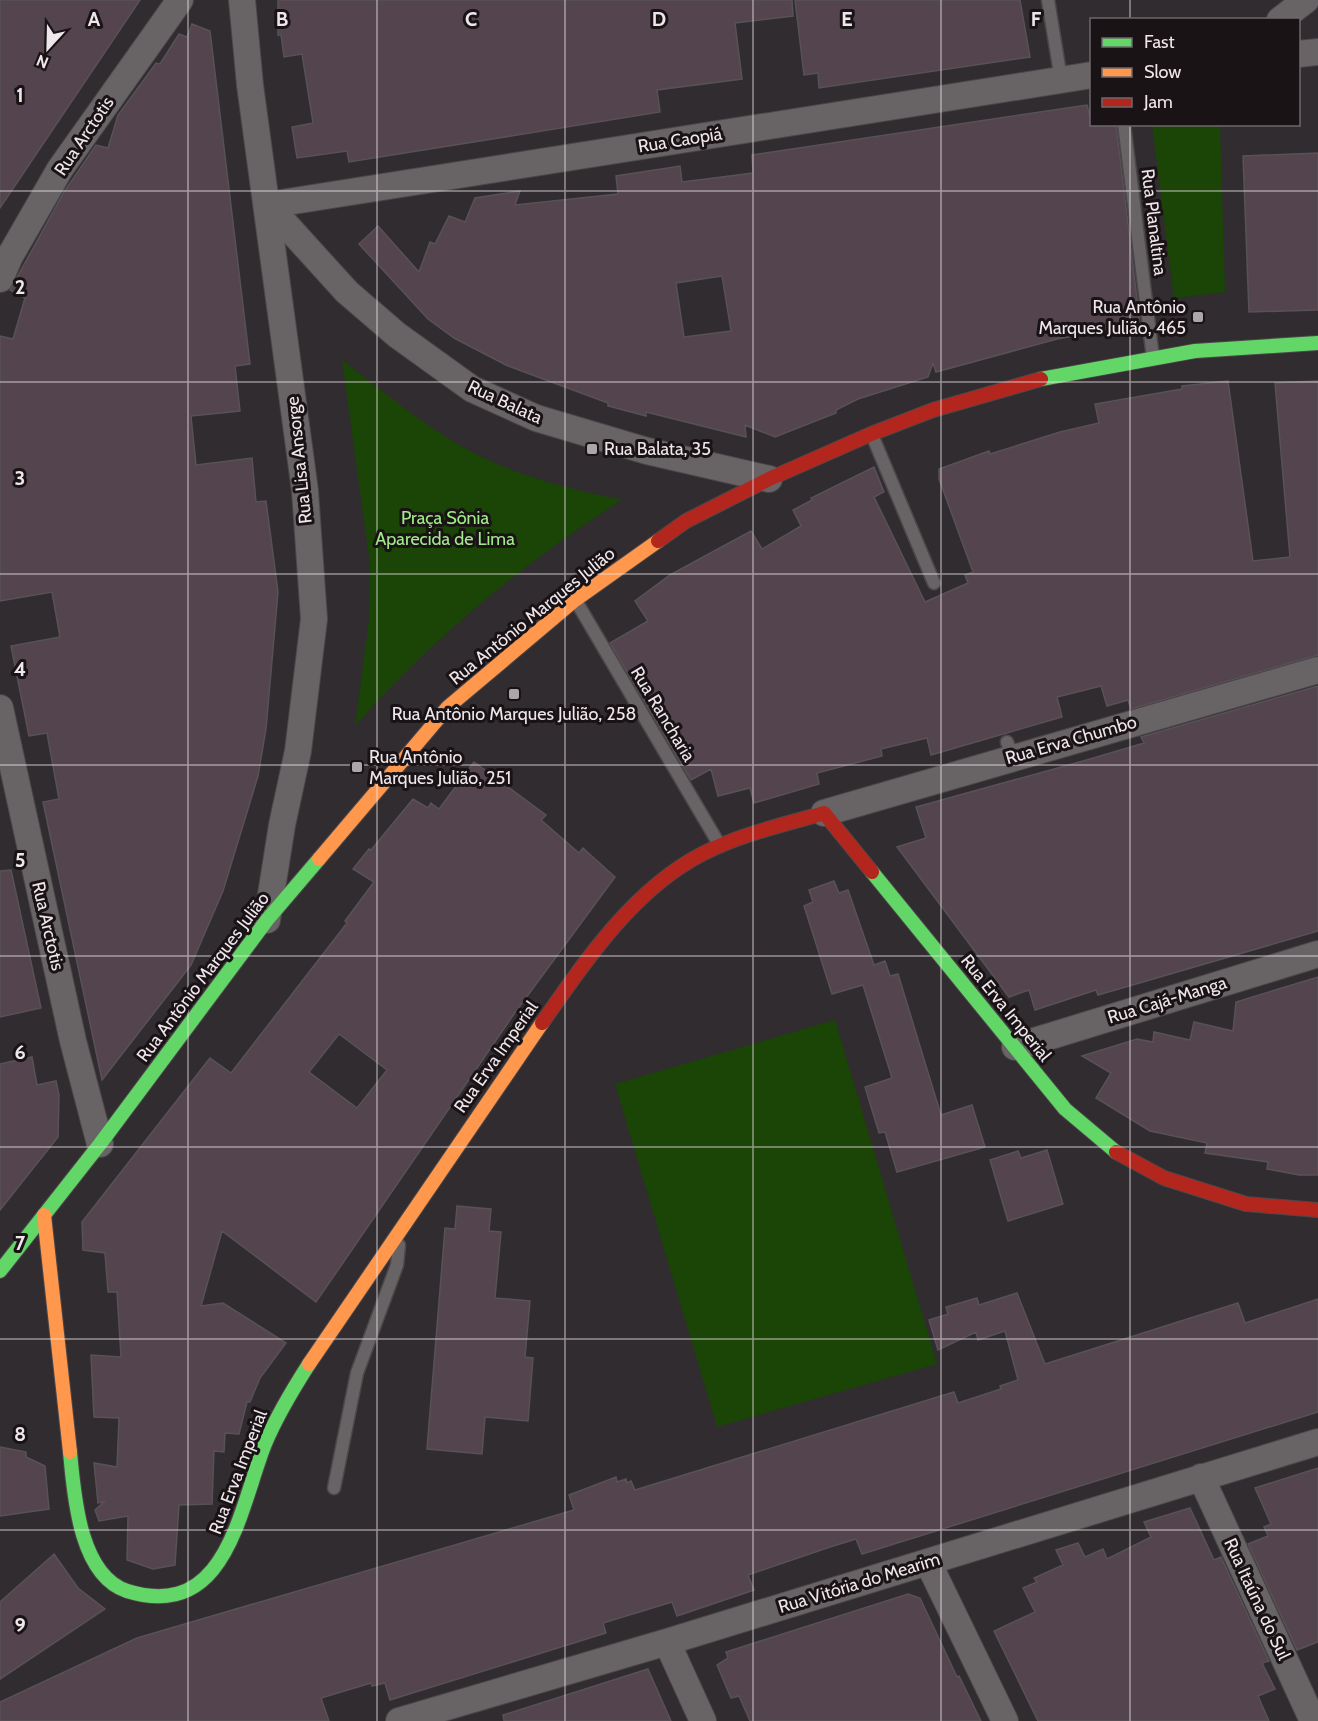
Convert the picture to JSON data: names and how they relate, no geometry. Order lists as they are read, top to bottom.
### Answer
{
  "streets": {
    "street": [
      "Rua Arctotis",
      "Rua Caopiá",
      "Rua Balata",
      "Rua Lisa Ansorge",
      "Rua Antônio Marques Julião",
      "Rua Erva Chumbo",
      "Rua Cajá-Manga",
      "Rua Erva Imperial",
      "Rua Vitória do Mearim",
      "Rua Itaúna do Sul"
    ],
    "lane": ["Rua Planaltina", "Rua Rancharia"]
  },
  "crossings": [
    ["Rua Arctotis", "Rua Antônio Marques Julião"],
    ["Rua Caopiá", "Rua Balata"],
    ["Rua Caopiá", "Rua Lisa Ansorge"],
    ["Rua Planaltina", "Rua Antônio Marques Julião"],
    ["Rua Balata", "Rua Lisa Ansorge"],
    ["Rua Balata", "Rua Antônio Marques Julião"],
    ["Rua Lisa Ansorge", "Rua Antônio Marques Julião"],
    ["Rua Antônio Marques Julião", "Rua Rancharia"],
    ["Rua Antônio Marques Julião", "Rua Erva Imperial"],
    ["Rua Rancharia", "Rua Erva Imperial"],
    ["Rua Erva Chumbo", "Rua Erva Imperial"],
    ["Rua Cajá-Manga", "Rua Erva Imperial"],
    ["Rua Vitória do Mearim", "Rua Itaúna do Sul"]
  ],
  "parks": ["Praça Sônia Aparecida de Lima"],
  "places": {
    "transit": [
      "Rua Antônio Marques Julião, 465",
      "Rua Balata, 35",
      "Rua Antônio Marques Julião, 258",
      "Rua Antônio Marques Julião, 251"
    ]
  },
  "legend": ["Fast", "Slow", "Jam"],
  "north": "bottom",
  "grid": {
    "columns": [
      "A",
      "B",
      "C",
      "D",
      "E",
      "F"
    ],
    "rows": [
      "1",
      "2",
      "3",
      "4",
      "5",
      "6",
      "7",
      "8",
      "9"
    ]
  }
}
